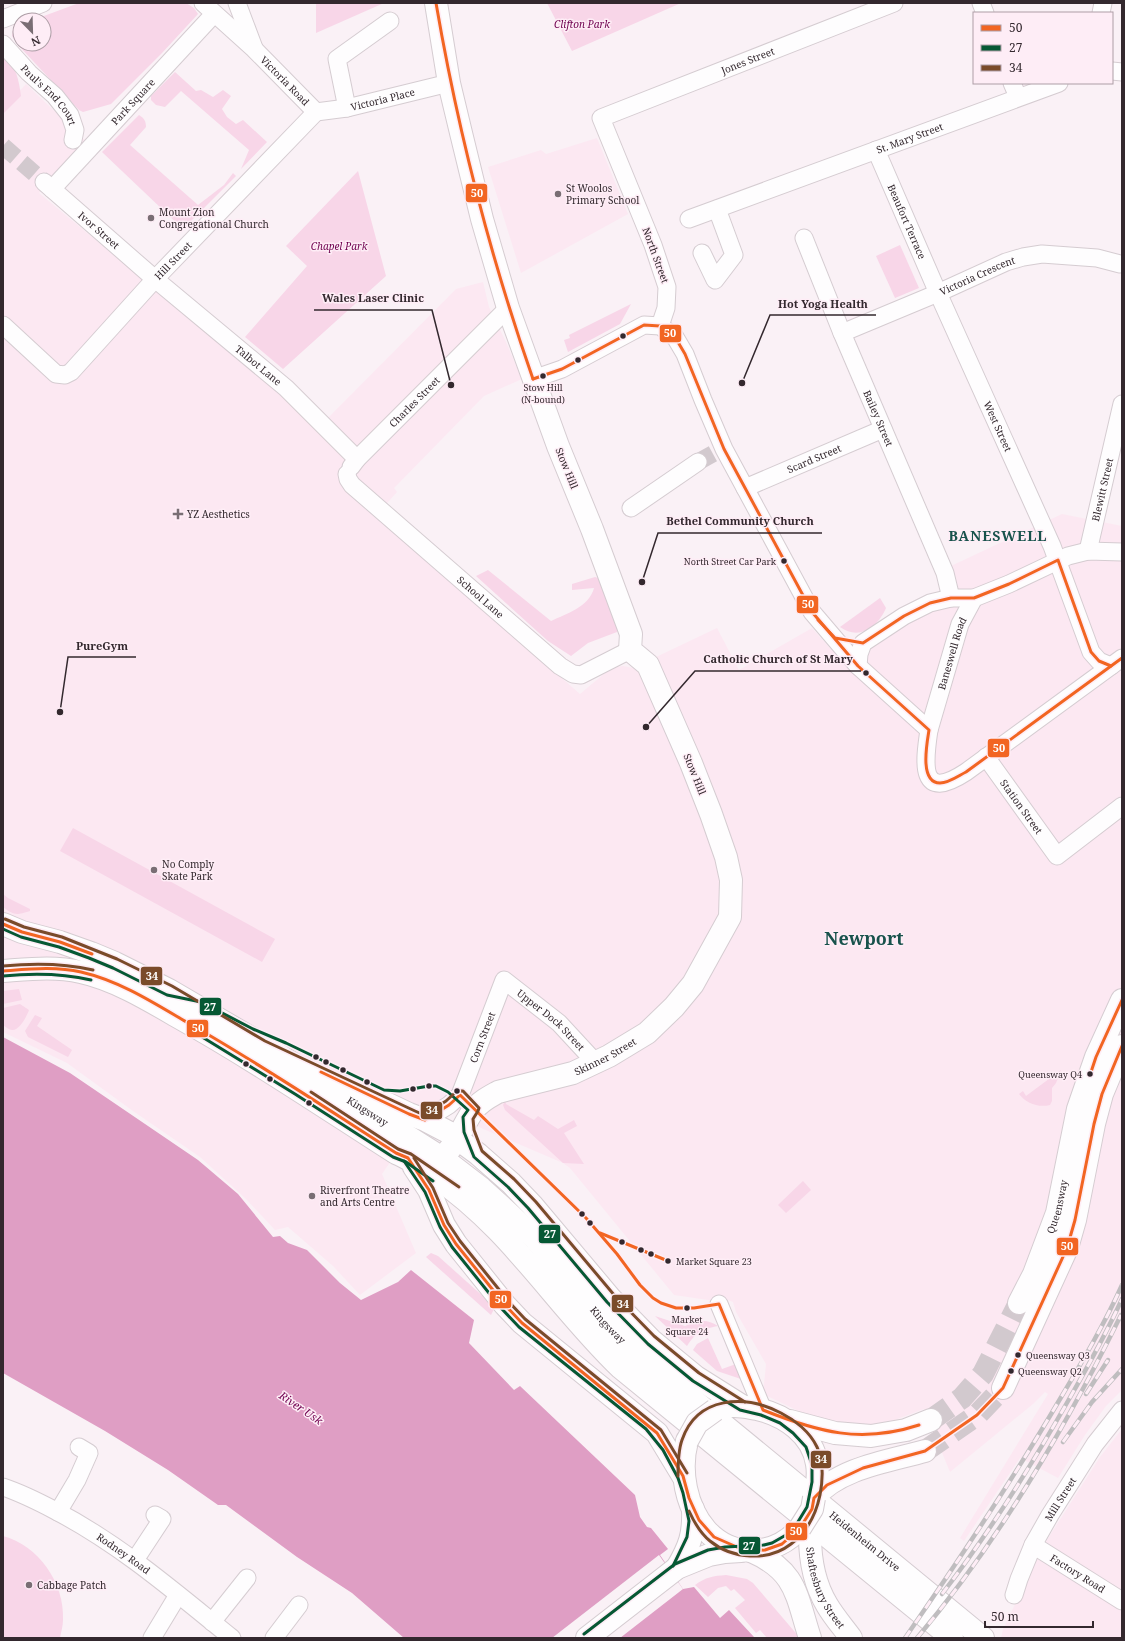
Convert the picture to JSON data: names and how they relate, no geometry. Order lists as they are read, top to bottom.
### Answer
{
  "streets": {
    "main road": [
      "Stow Hill",
      "Skinner Street",
      "Kingsway",
      "Queensway",
      "Heidenheim Drive",
      "Shaftesbury Street"
    ],
    "street": [
      "Jones Street",
      "Victoria Road",
      "Paul's End Court",
      "Victoria Place",
      "Park Square",
      "St. Mary Street",
      "Beaufort Terrace",
      "Ivor Street",
      "North Street",
      "Hill Street",
      "Victoria Crescent",
      "Talbot Lane",
      "Charles Street",
      "Bailey Street",
      "West Street",
      "Scard Street",
      "Blewitt Street",
      "School Lane",
      "Baneswell Road",
      "Station Street",
      "Upper Dock Street",
      "Corn Street",
      "Mill Street",
      "Rodney Road",
      "Factory Road"
    ]
  },
  "crossings": [
    ["Jones Street", "North Street"],
    ["Victoria Road", "Victoria Place"],
    ["Victoria Road", "Park Square"],
    ["Victoria Road", "Hill Street"],
    ["Victoria Place", "Hill Street"],
    ["Victoria Place", "Stow Hill"],
    ["Park Square", "Ivor Street"],
    ["St. Mary Street", "Beaufort Terrace"],
    ["Beaufort Terrace", "Victoria Crescent"],
    ["Beaufort Terrace", "West Street"],
    ["Ivor Street", "Hill Street"],
    ["Ivor Street", "Talbot Lane"],
    ["Hill Street", "Talbot Lane"],
    ["Victoria Crescent", "Bailey Street"],
    ["Victoria Crescent", "West Street"],
    ["Talbot Lane", "Charles Street"],
    ["Charles Street", "Stow Hill"],
    ["Charles Street", "School Lane"],
    ["Bailey Street", "Scard Street"],
    ["Stow Hill", "School Lane"],
    ["Stow Hill", "Skinner Street"],
    ["Upper Dock Street", "Corn Street"],
    ["Upper Dock Street", "Skinner Street"],
    ["Corn Street", "Skinner Street"],
    ["Kingsway", "Heidenheim Drive"],
    ["Mill Street", "Factory Road"]
  ],
  "districts": ["BANESWELL", "Newport"],
  "water": ["River Usk"],
  "parks": ["Clifton Park", "Chapel Park"],
  "places": {
    "other": [
      "St Woolos Primary School",
      "Mount Zion Congregational Church",
      "Stow Hill (N-bound)",
      "Hot Yoga Health",
      "Wales Laser Clinic",
      "North Street Car Park",
      "Bethel Community Church",
      "PureGym",
      "Catholic Church of St Mary",
      "No Comply Skate Park",
      "Queensway Q4",
      "Riverfront Theatre and Arts Centre",
      "Market Square 23",
      "Market Square 24",
      "Queensway Q3",
      "Queensway Q2",
      "Cabbage Patch"
    ],
    "health": ["YZ Aesthetics"]
  },
  "lines": ["transit line 50", "transit line 34", "transit line 27"],
  "legend": ["50", "27", "34"],
  "scale_bar": "50 m",
  "north": "bottom right"
}
